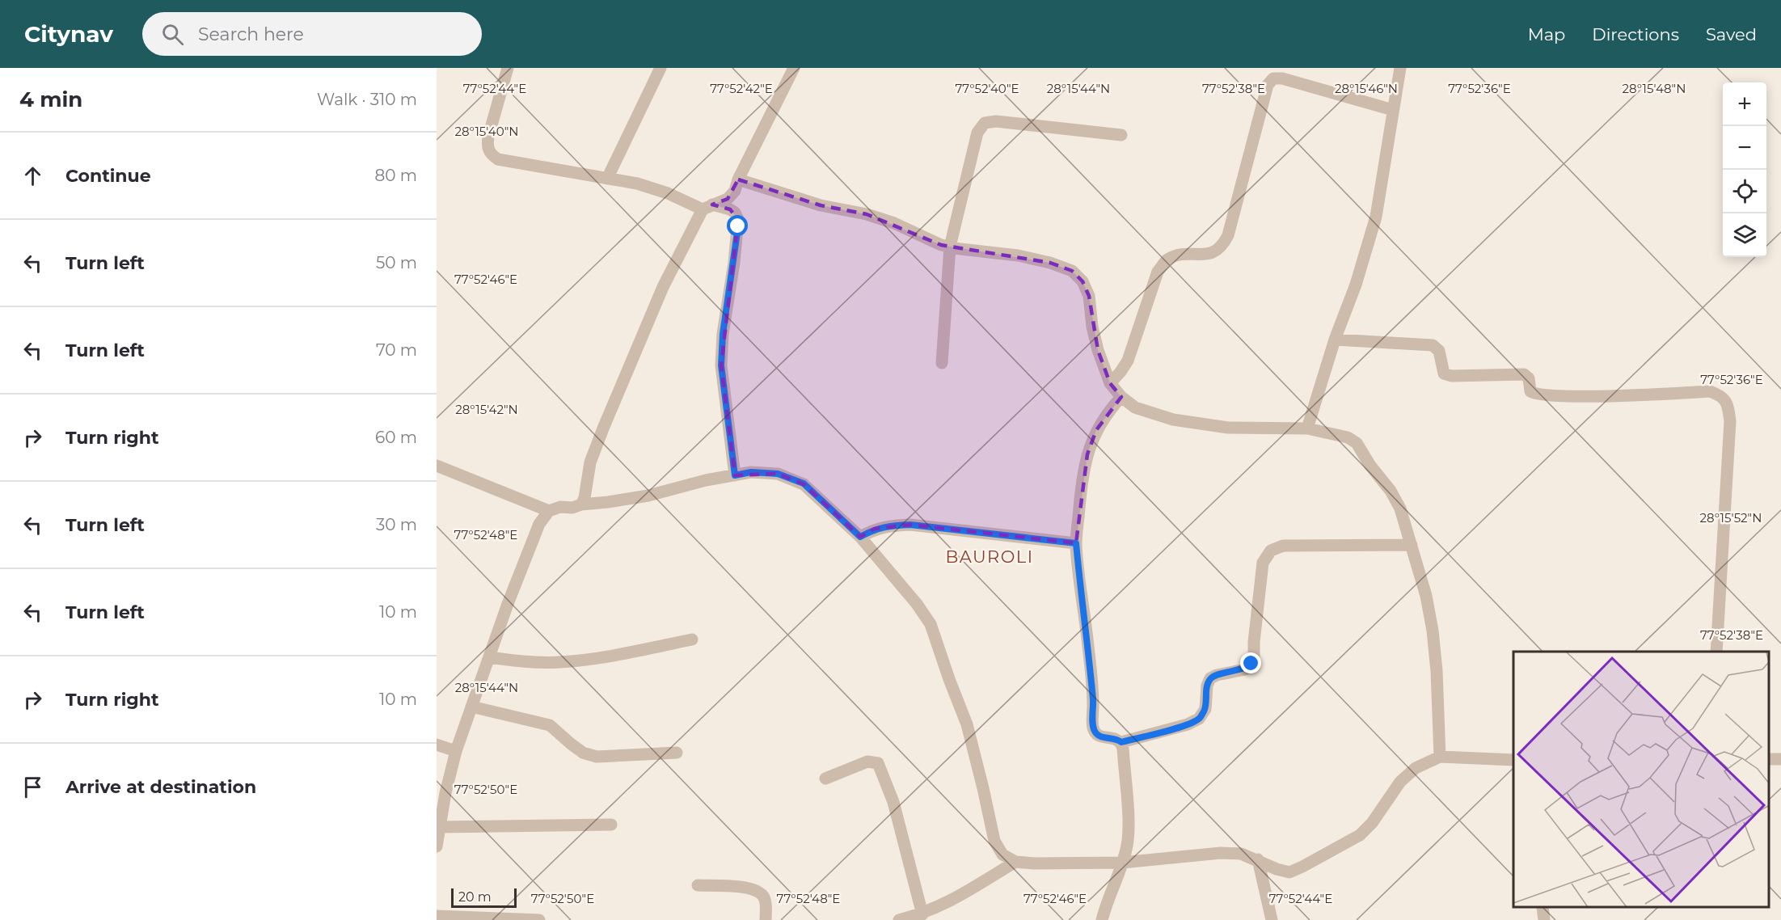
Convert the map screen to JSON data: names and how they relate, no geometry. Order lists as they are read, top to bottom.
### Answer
{
  "districts": ["BAUROLI"],
  "scale_bar": "20 m",
  "page": {
    "header": "Citynav",
    "search": "Search here",
    "nav": ["Map", "Directions", "Saved"],
    "heading": ["4 min", "Walk · 310 m"],
    "map_buttons": ["+", "−"],
    "list": [
      ["Continue", "80 m"],
      ["Turn left", "50 m"],
      ["Turn left", "70 m"],
      ["Turn right", "60 m"],
      ["Turn left", "30 m"],
      ["Turn left", "10 m"],
      ["Turn right", "10 m"],
      "Arrive at destination"
    ],
    "scale": "20 m"
  },
  "coordinates": [
    "28°15'44\"N",
    "28°15'46\"N",
    "28°15'48\"N",
    "77°52'44\"E",
    "77°52'42\"E",
    "77°52'40\"E",
    "77°52'38\"E",
    "77°52'36\"E",
    "28°15'40\"N",
    "77°52'46\"E",
    "28°15'42\"N",
    "28°15'52\"N",
    "77°52'48\"E",
    "77°52'50\"E"
  ]
}
